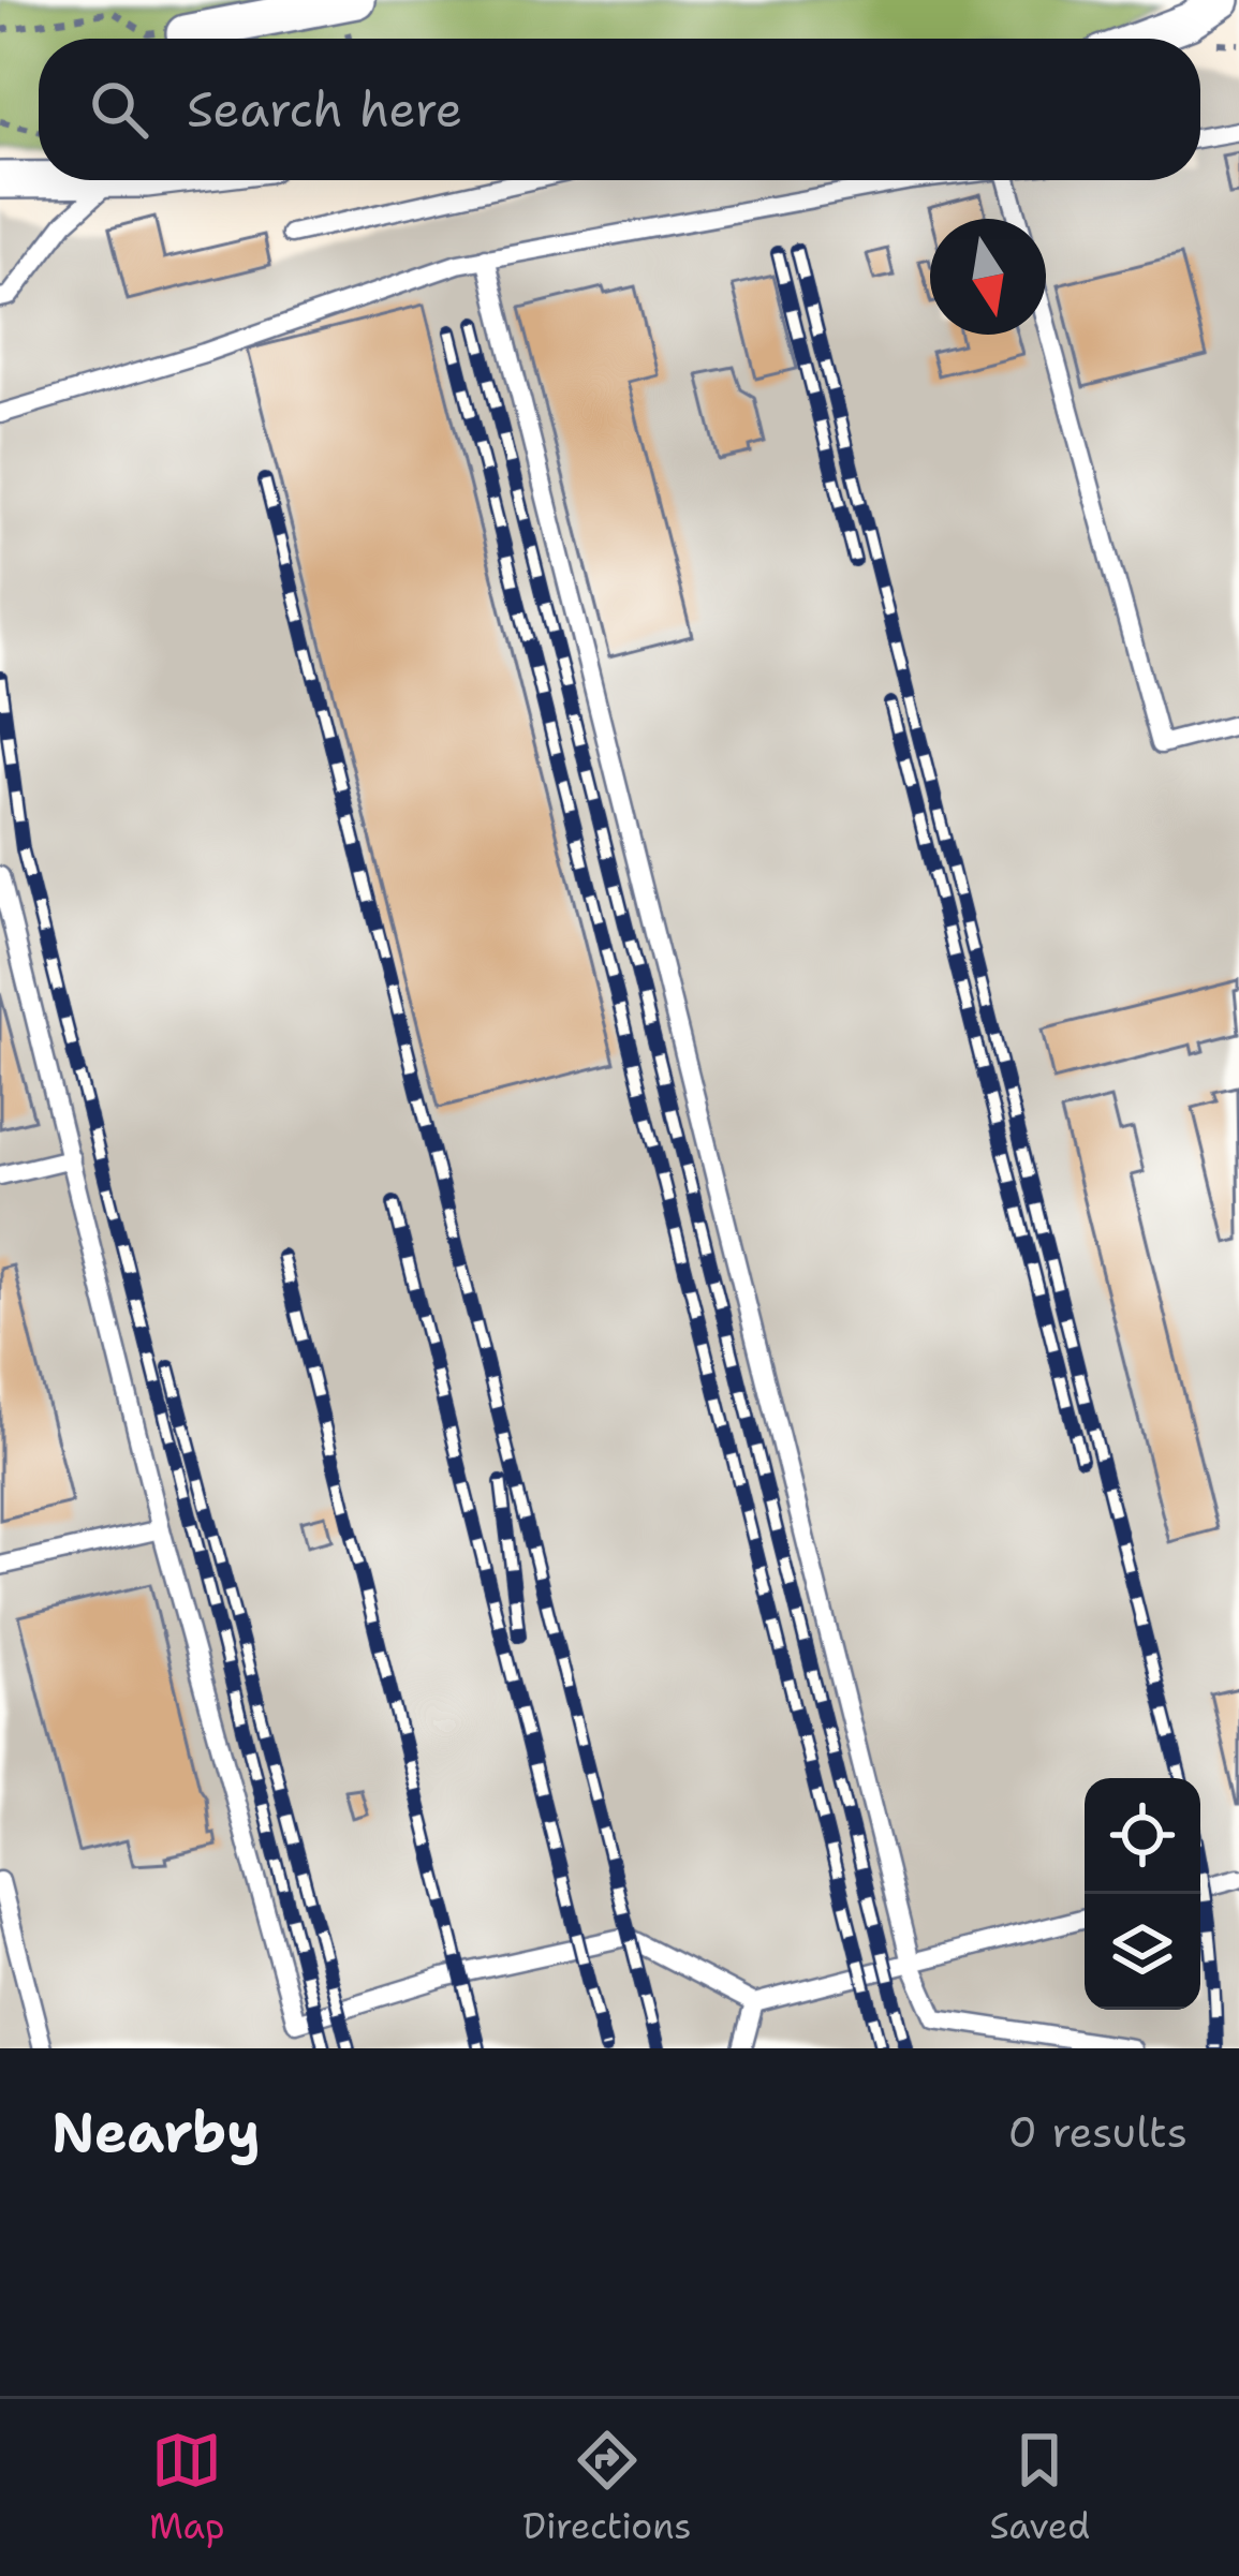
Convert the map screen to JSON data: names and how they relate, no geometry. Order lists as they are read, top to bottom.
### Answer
{
  "north": "bottom",
  "page": {
    "search": "Search here",
    "heading": ["Nearby", "0 results"],
    "nav": ["Map", "Directions", "Saved"]
  }
}
